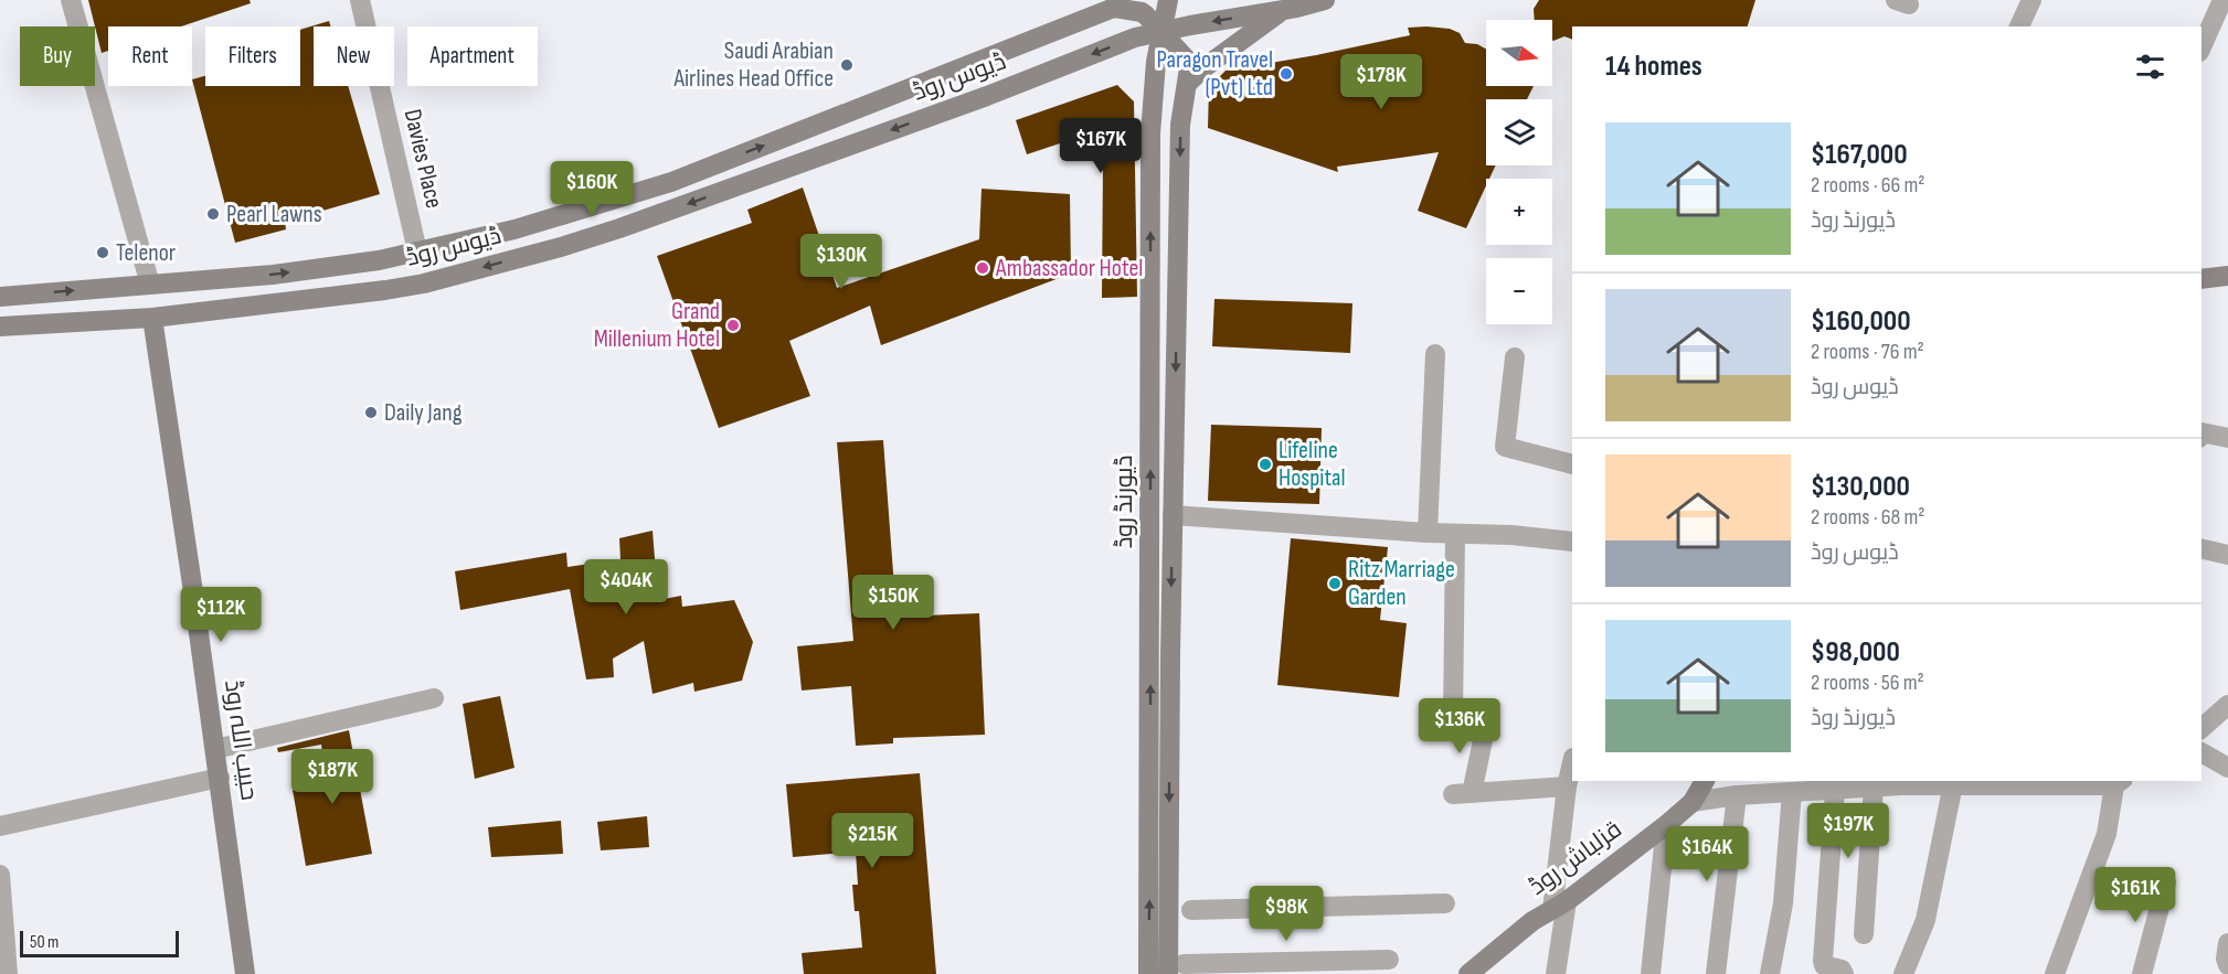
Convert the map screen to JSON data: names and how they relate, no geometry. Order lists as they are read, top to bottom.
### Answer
{
  "streets": {
    "main road": [
      "ڈیوس روڈ",
      "ڈیورنڈ روڈ",
      "حبیب اللہ روڈ",
      "قزلباش روڈ"
    ],
    "street": ["Davies Place"]
  },
  "crossings": [
    ["ڈیوس روڈ", "Davies Place"],
    ["ڈیوس روڈ", "ڈیورنڈ روڈ"],
    ["ڈیوس روڈ", "حبیب اللہ روڈ"]
  ],
  "places": [
    "Saudi Arabian Airlines Head Office",
    "Paragon Travel (Pvt) Ltd",
    "Pearl Lawns",
    "Telenor",
    "Ambassador Hotel",
    "Grand Millenium Hotel",
    "Daily Jang",
    "Lifeline Hospital",
    "Ritz Marriage Garden"
  ],
  "scale_bar": "50 m",
  "north": "right",
  "page": {
    "map_buttons": ["+", "−"],
    "chip": [
      "Buy",
      "Rent",
      "Filters",
      "New",
      "Apartment"
    ],
    "heading": "14 homes",
    "price": [
      "$178K",
      "$167K",
      "$160K",
      "$130K",
      "$404K",
      "$150K",
      "$112K",
      "$136K",
      "$187K",
      "$197K",
      "$215K",
      "$164K",
      "$161K",
      "$98K"
    ],
    "list": [
      {
        "name": "$167,000",
        "note": "2 rooms · 66 m² · ڈیورنڈ روڈ"
      },
      {
        "name": "$160,000",
        "note": "2 rooms · 76 m² · ڈیوس روڈ"
      },
      {
        "name": "$130,000",
        "note": "2 rooms · 68 m² · ڈیوس روڈ"
      },
      {
        "name": "$98,000",
        "note": "2 rooms · 56 m² · ڈیورنڈ روڈ"
      }
    ],
    "scale": "50 m"
  }
}
